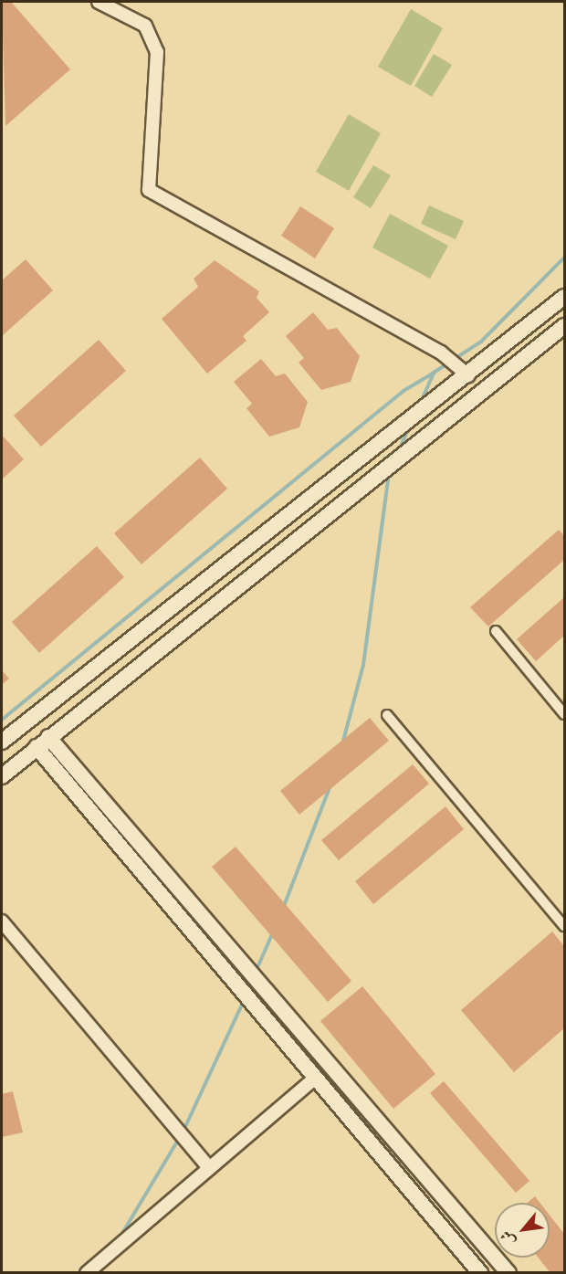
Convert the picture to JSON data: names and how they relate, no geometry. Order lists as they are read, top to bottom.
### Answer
{
  "north": "bottom left"
}
